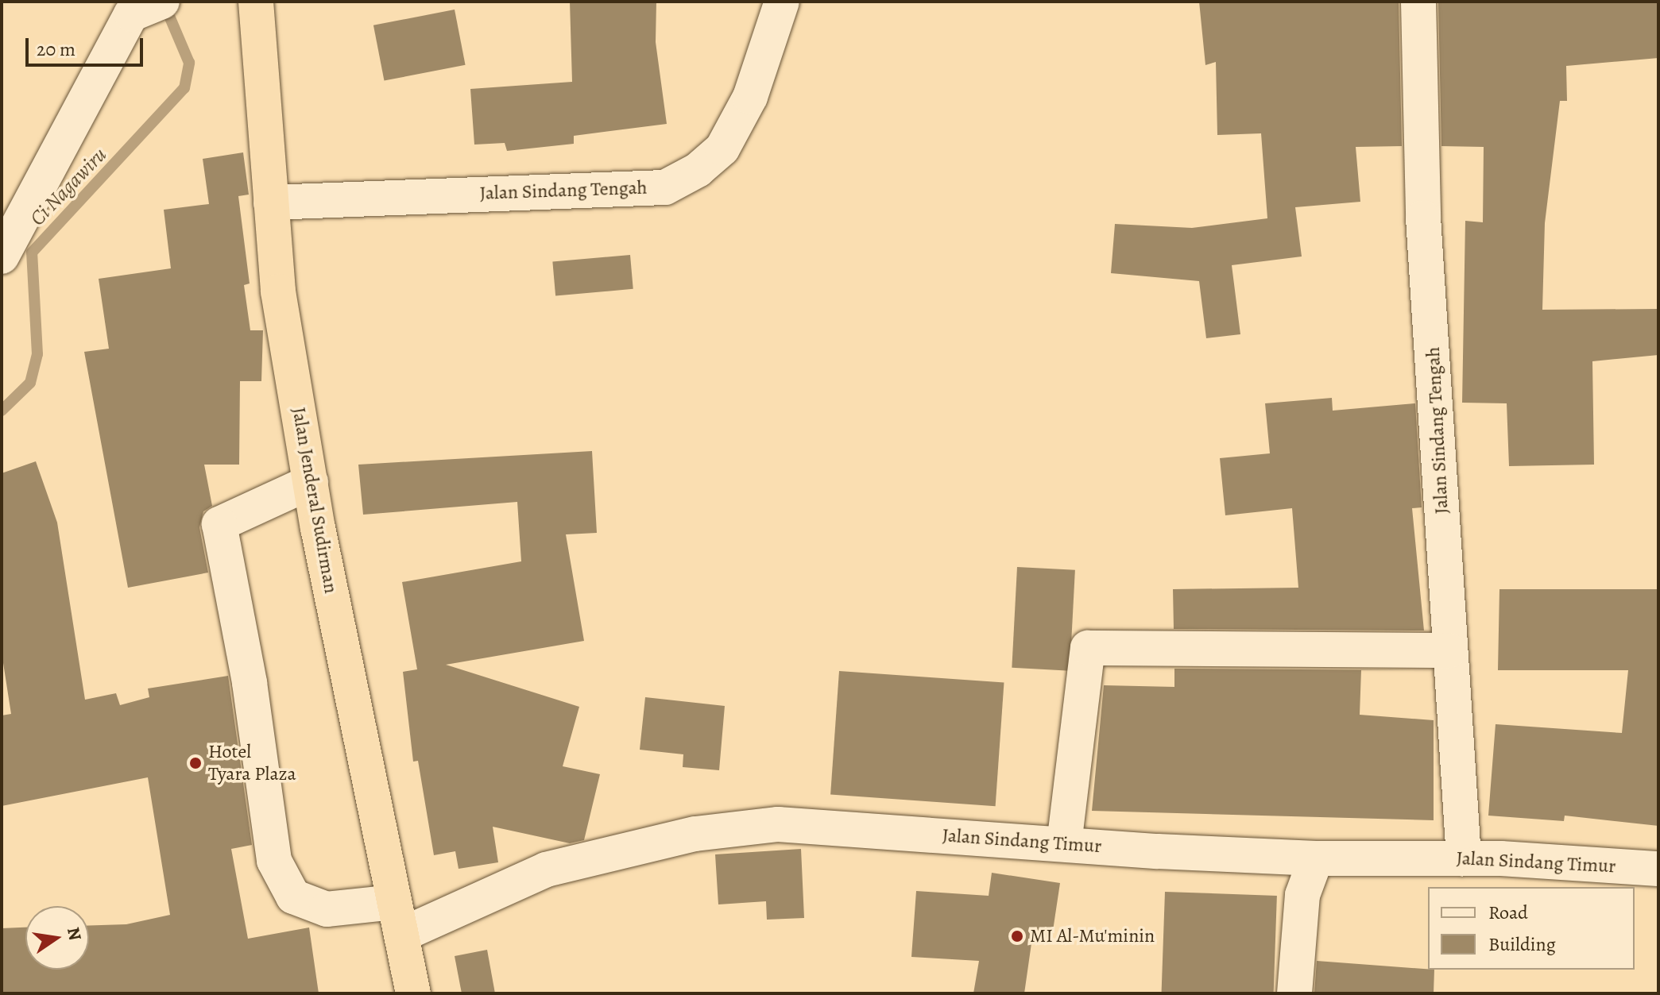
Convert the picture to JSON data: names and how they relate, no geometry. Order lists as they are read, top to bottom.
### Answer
{
  "streets": {
    "highway": ["Jalan Jenderal Sudirman"],
    "street": ["Jalan Sindang Tengah", "Jalan Sindang Timur"]
  },
  "crossings": [
    ["Jalan Sindang Tengah", "Jalan Jenderal Sudirman"],
    ["Jalan Sindang Tengah", "Jalan Sindang Timur"],
    ["Jalan Jenderal Sudirman", "Jalan Sindang Timur"]
  ],
  "water": ["Ci Nagawiru"],
  "places": ["Hotel Tyara Plaza", "MI Al-Mu'minin"],
  "legend": ["Road", "Building"],
  "scale_bar": "20 m",
  "north": "right"
}
